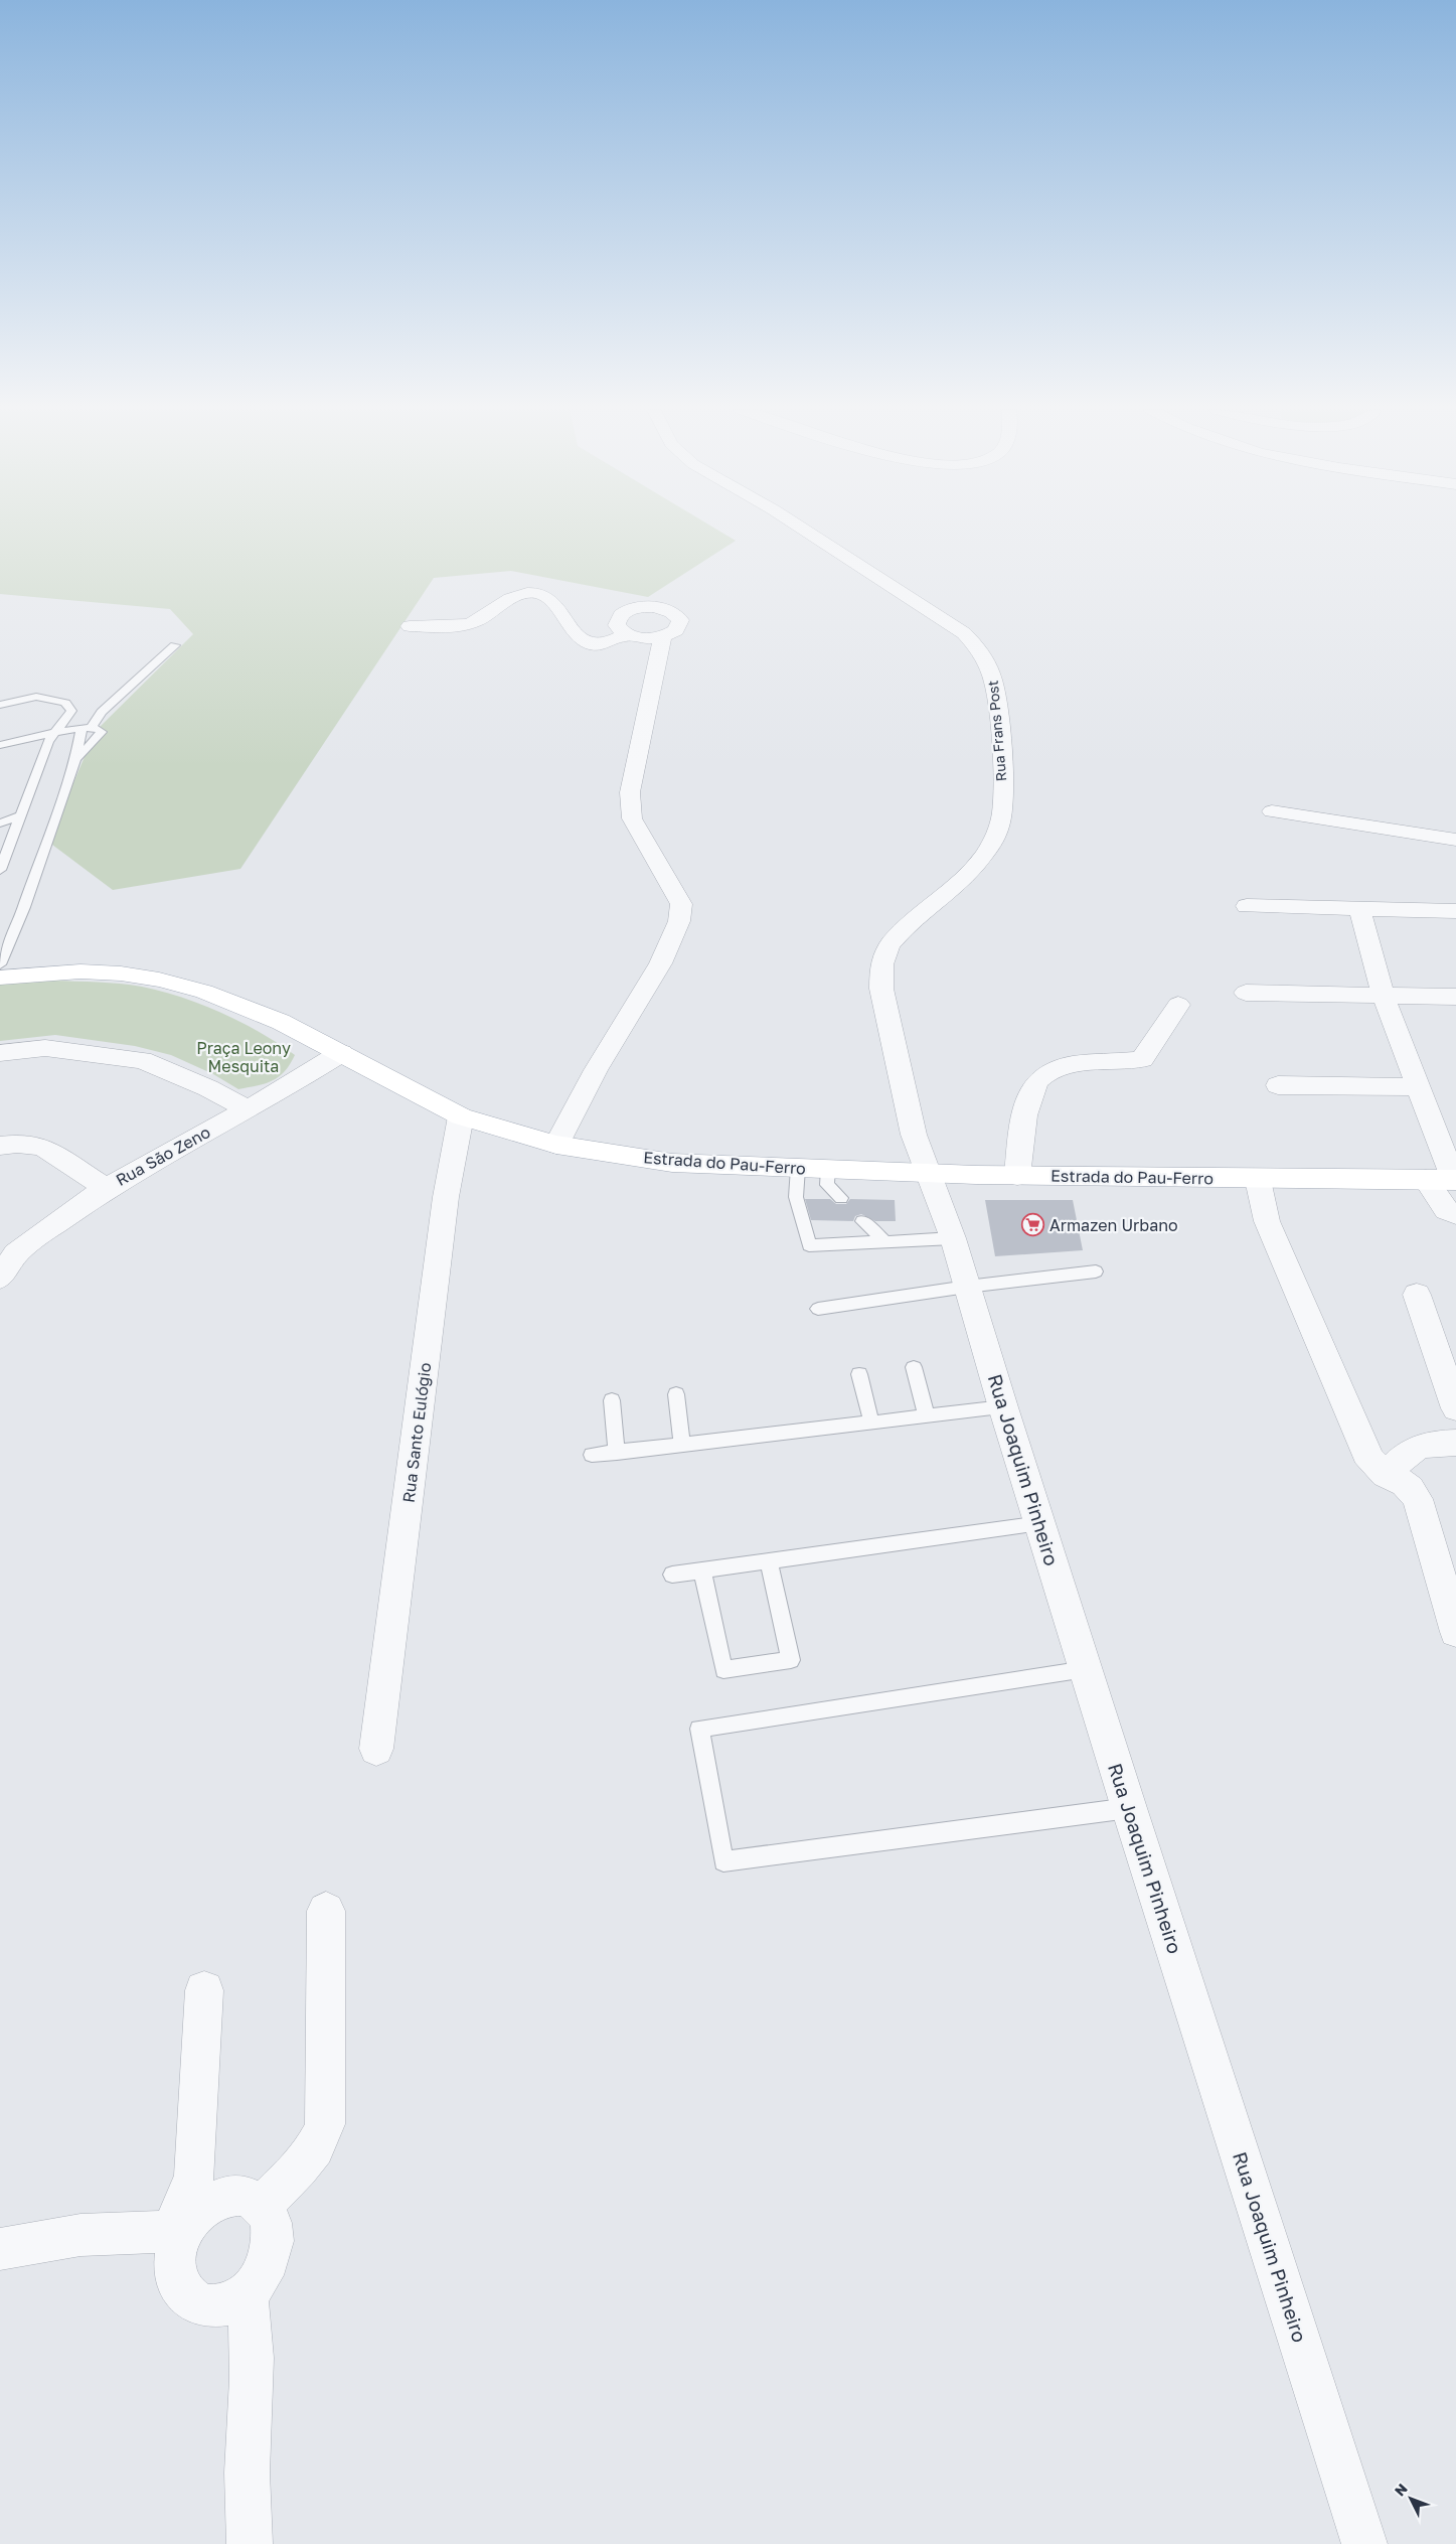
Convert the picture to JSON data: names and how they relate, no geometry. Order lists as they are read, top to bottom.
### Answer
{
  "streets": {
    "main road": ["Estrada do Pau-Ferro"],
    "street": [
      "Rua Frans Post",
      "Rua São Zeno",
      "Rua Santo Eulógio",
      "Rua Joaquim Pinheiro"
    ]
  },
  "crossings": [
    ["Rua Frans Post", "Estrada do Pau-Ferro"],
    ["Rua Frans Post", "Rua Joaquim Pinheiro"],
    ["Rua São Zeno", "Estrada do Pau-Ferro"],
    ["Estrada do Pau-Ferro", "Rua Santo Eulógio"],
    ["Estrada do Pau-Ferro", "Rua Joaquim Pinheiro"]
  ],
  "parks": ["Praça Leony Mesquita"],
  "places": {
    "supermarket": ["Armazen Urbano"]
  },
  "north": "top left"
}
